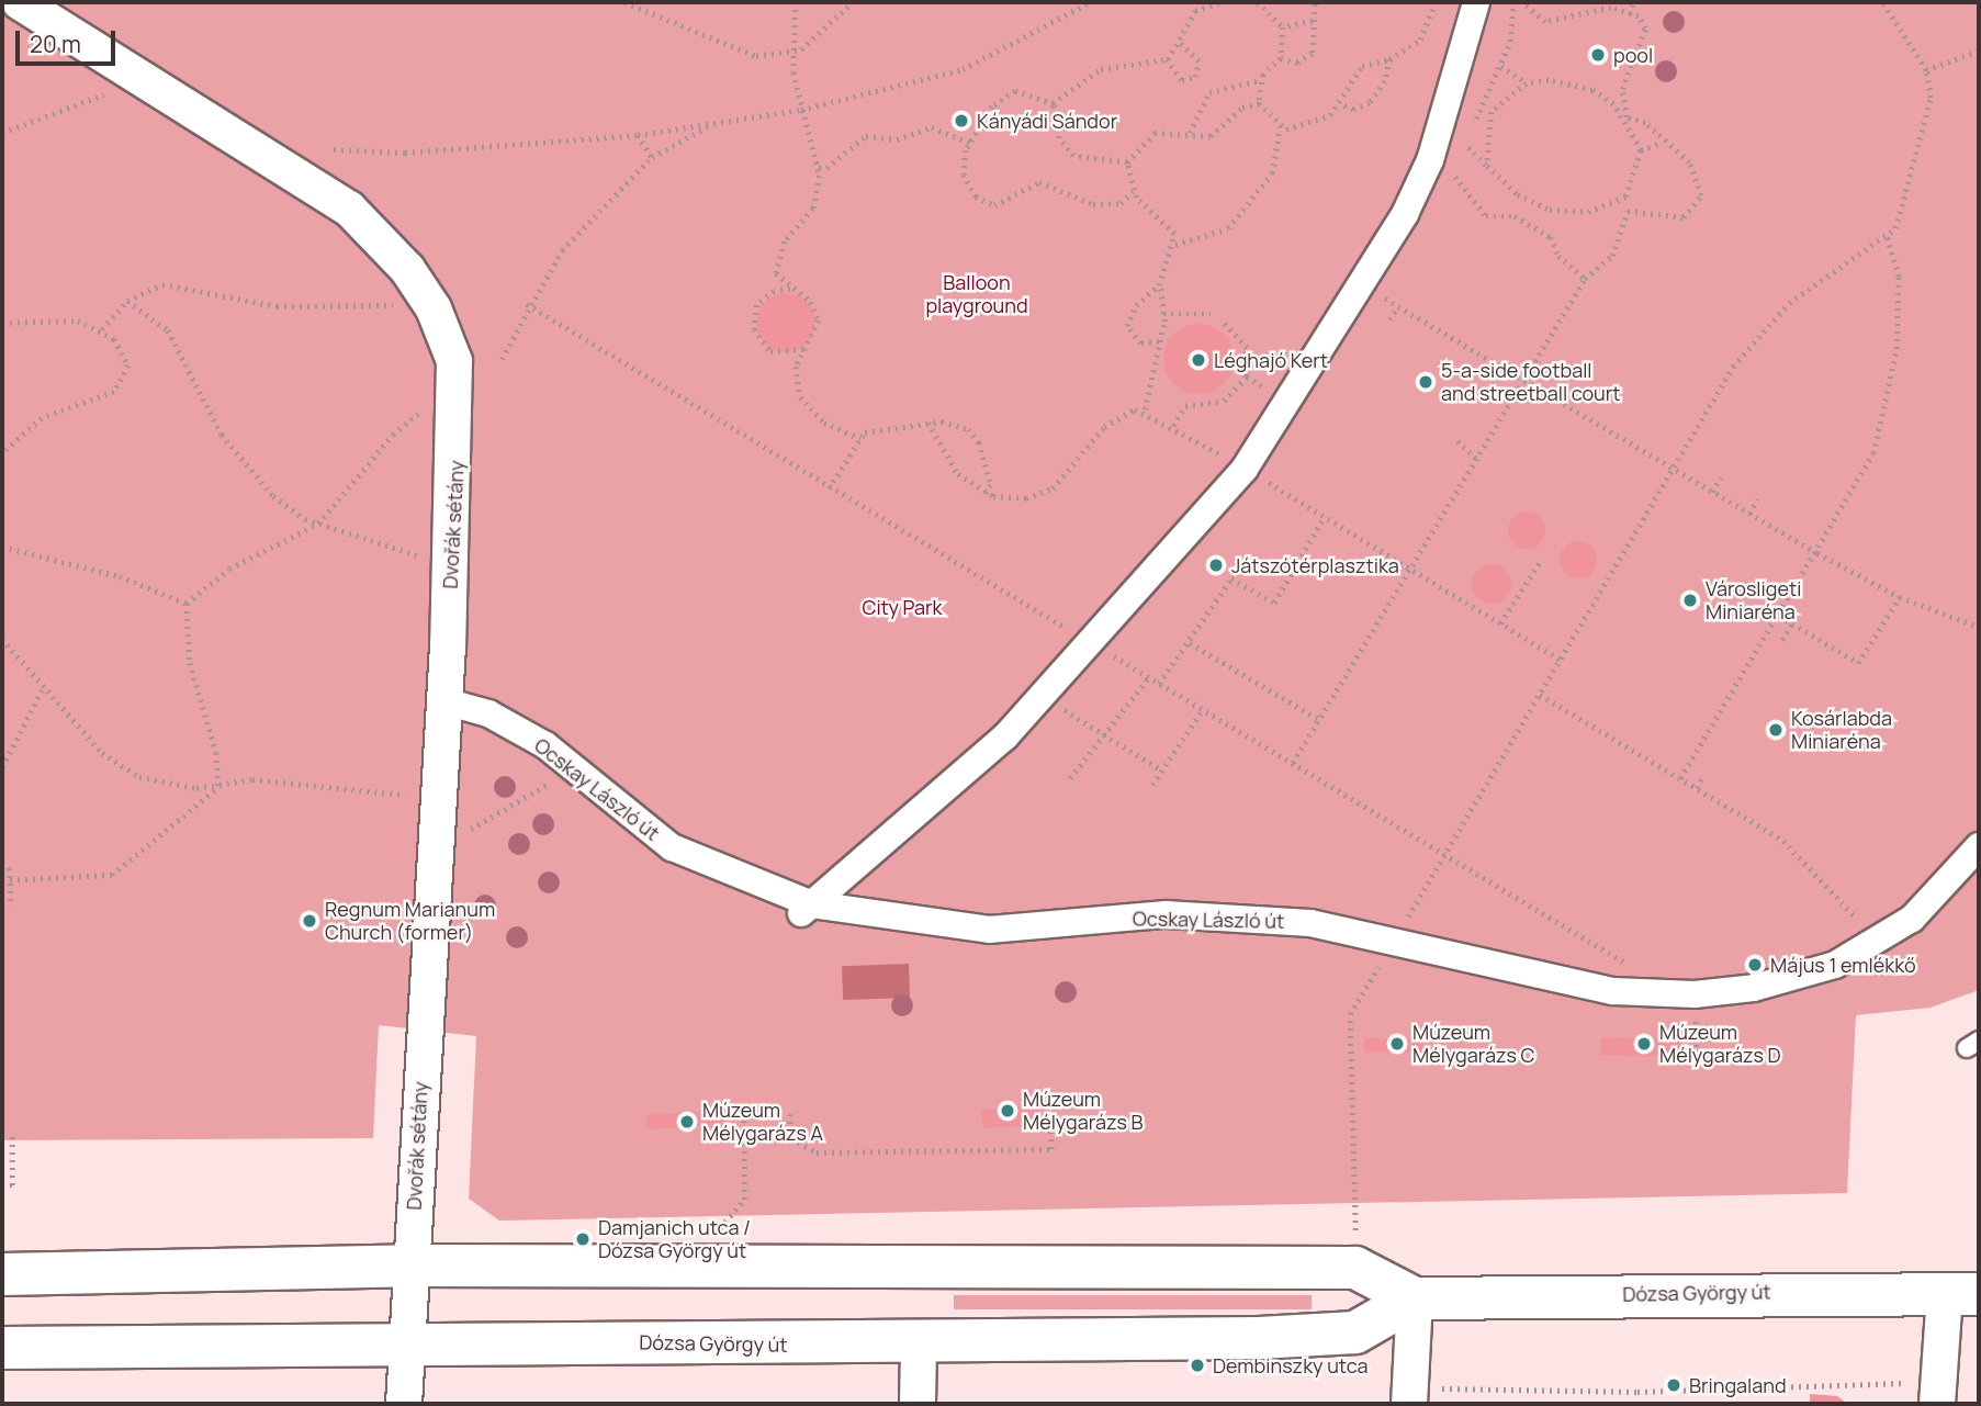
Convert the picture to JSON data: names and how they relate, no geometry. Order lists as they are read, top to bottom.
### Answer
{
  "streets": {
    "main road": ["Dózsa György út"],
    "street": ["Dvořák sétány", "Ocskay László út"]
  },
  "crossings": [
    ["Dvořák sétány", "Ocskay László út"],
    ["Dvořák sétány", "Dózsa György út"]
  ],
  "parks": ["Balloon playground", "City Park"],
  "places": [
    "pool",
    "Kányádi Sándor",
    "Léghajó Kert",
    "5-a-side football and streetball court",
    "Játszótérplasztika",
    "Városligeti Miniaréna",
    "Kosárlabda Miniaréna",
    "Regnum Marianum Church (former)",
    "Május 1 emlékkő",
    "Múzeum Mélygarázs C",
    "Múzeum Mélygarázs D",
    "Múzeum Mélygarázs B",
    "Múzeum Mélygarázs A",
    "Damjanich utca / Dózsa György út",
    "Dembinszky utca",
    "Bringaland"
  ],
  "scale_bar": "20 m"
}
